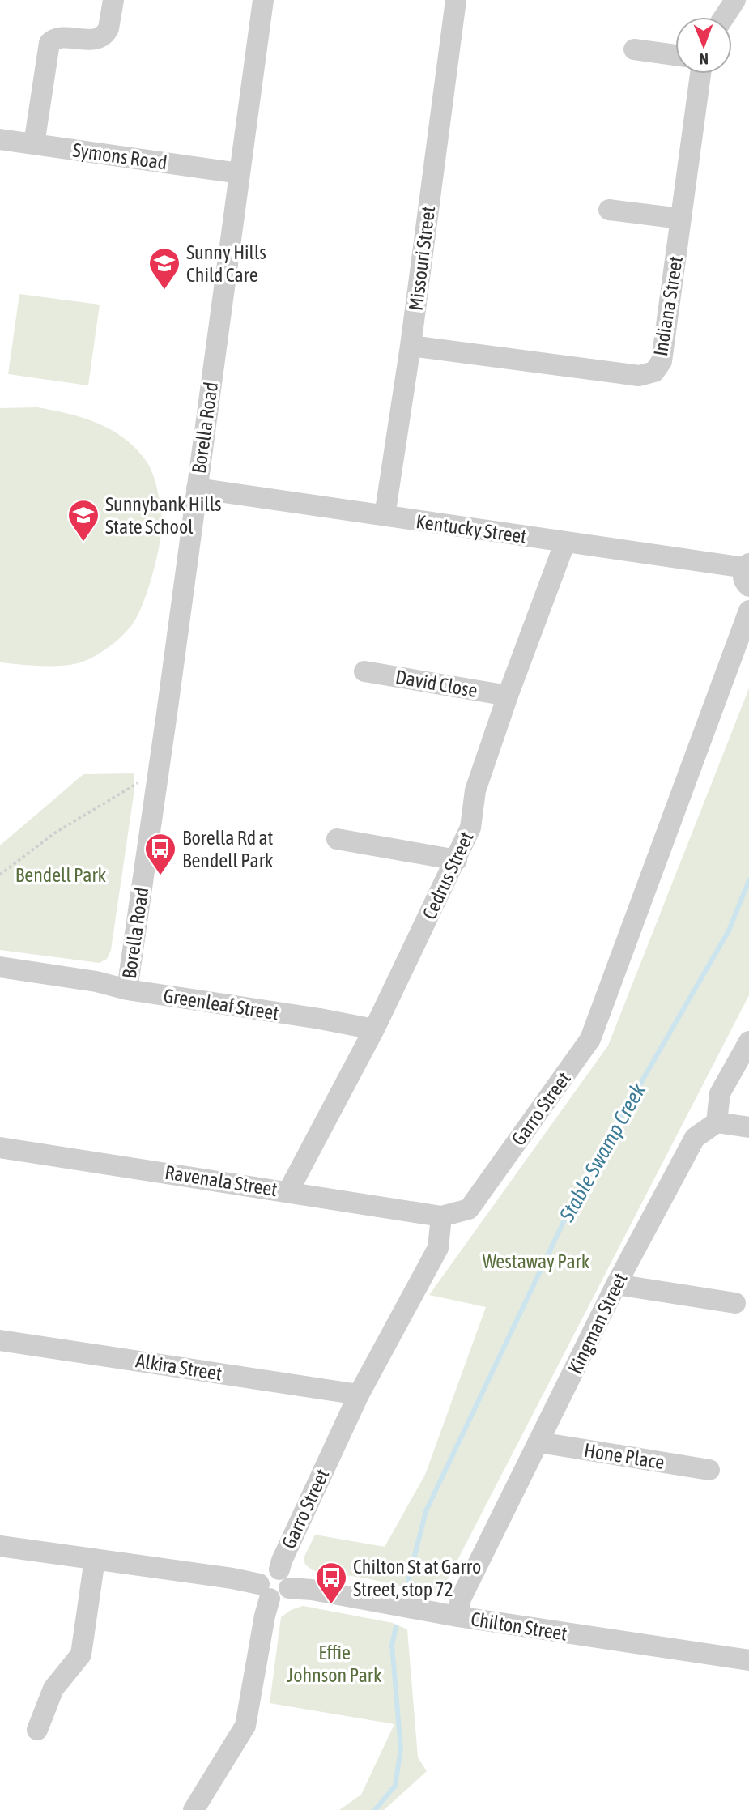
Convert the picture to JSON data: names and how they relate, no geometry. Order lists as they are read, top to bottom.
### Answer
{
  "streets": {
    "street": [
      "Symons Road",
      "Missouri Street",
      "Indiana Street",
      "Borella Road",
      "Kentucky Street",
      "David Close",
      "Cedrus Street",
      "Greenleaf Street",
      "Garro Street",
      "Ravenala Street",
      "Kingman Street",
      "Alkira Street",
      "Hone Place",
      "Chilton Street"
    ]
  },
  "crossings": [
    ["Symons Road", "Borella Road"],
    ["Missouri Street", "Indiana Street"],
    ["Missouri Street", "Kentucky Street"],
    ["Borella Road", "Kentucky Street"],
    ["Borella Road", "Greenleaf Street"],
    ["Kentucky Street", "Cedrus Street"],
    ["David Close", "Cedrus Street"],
    ["Cedrus Street", "Greenleaf Street"],
    ["Cedrus Street", "Ravenala Street"],
    ["Garro Street", "Ravenala Street"],
    ["Garro Street", "Alkira Street"],
    ["Garro Street", "Chilton Street"],
    ["Kingman Street", "Hone Place"],
    ["Kingman Street", "Chilton Street"]
  ],
  "water": ["Stable Swamp Creek"],
  "parks": ["Bendell Park", "Westaway Park", "Effie Johnson Park"],
  "places": {
    "school or university": ["Sunny Hills Child Care", "Sunnybank Hills State School"],
    "bus stop": ["Borella Rd at Bendell Park", "Chilton St at Garro Street, stop 72"]
  },
  "north": "bottom"
}
